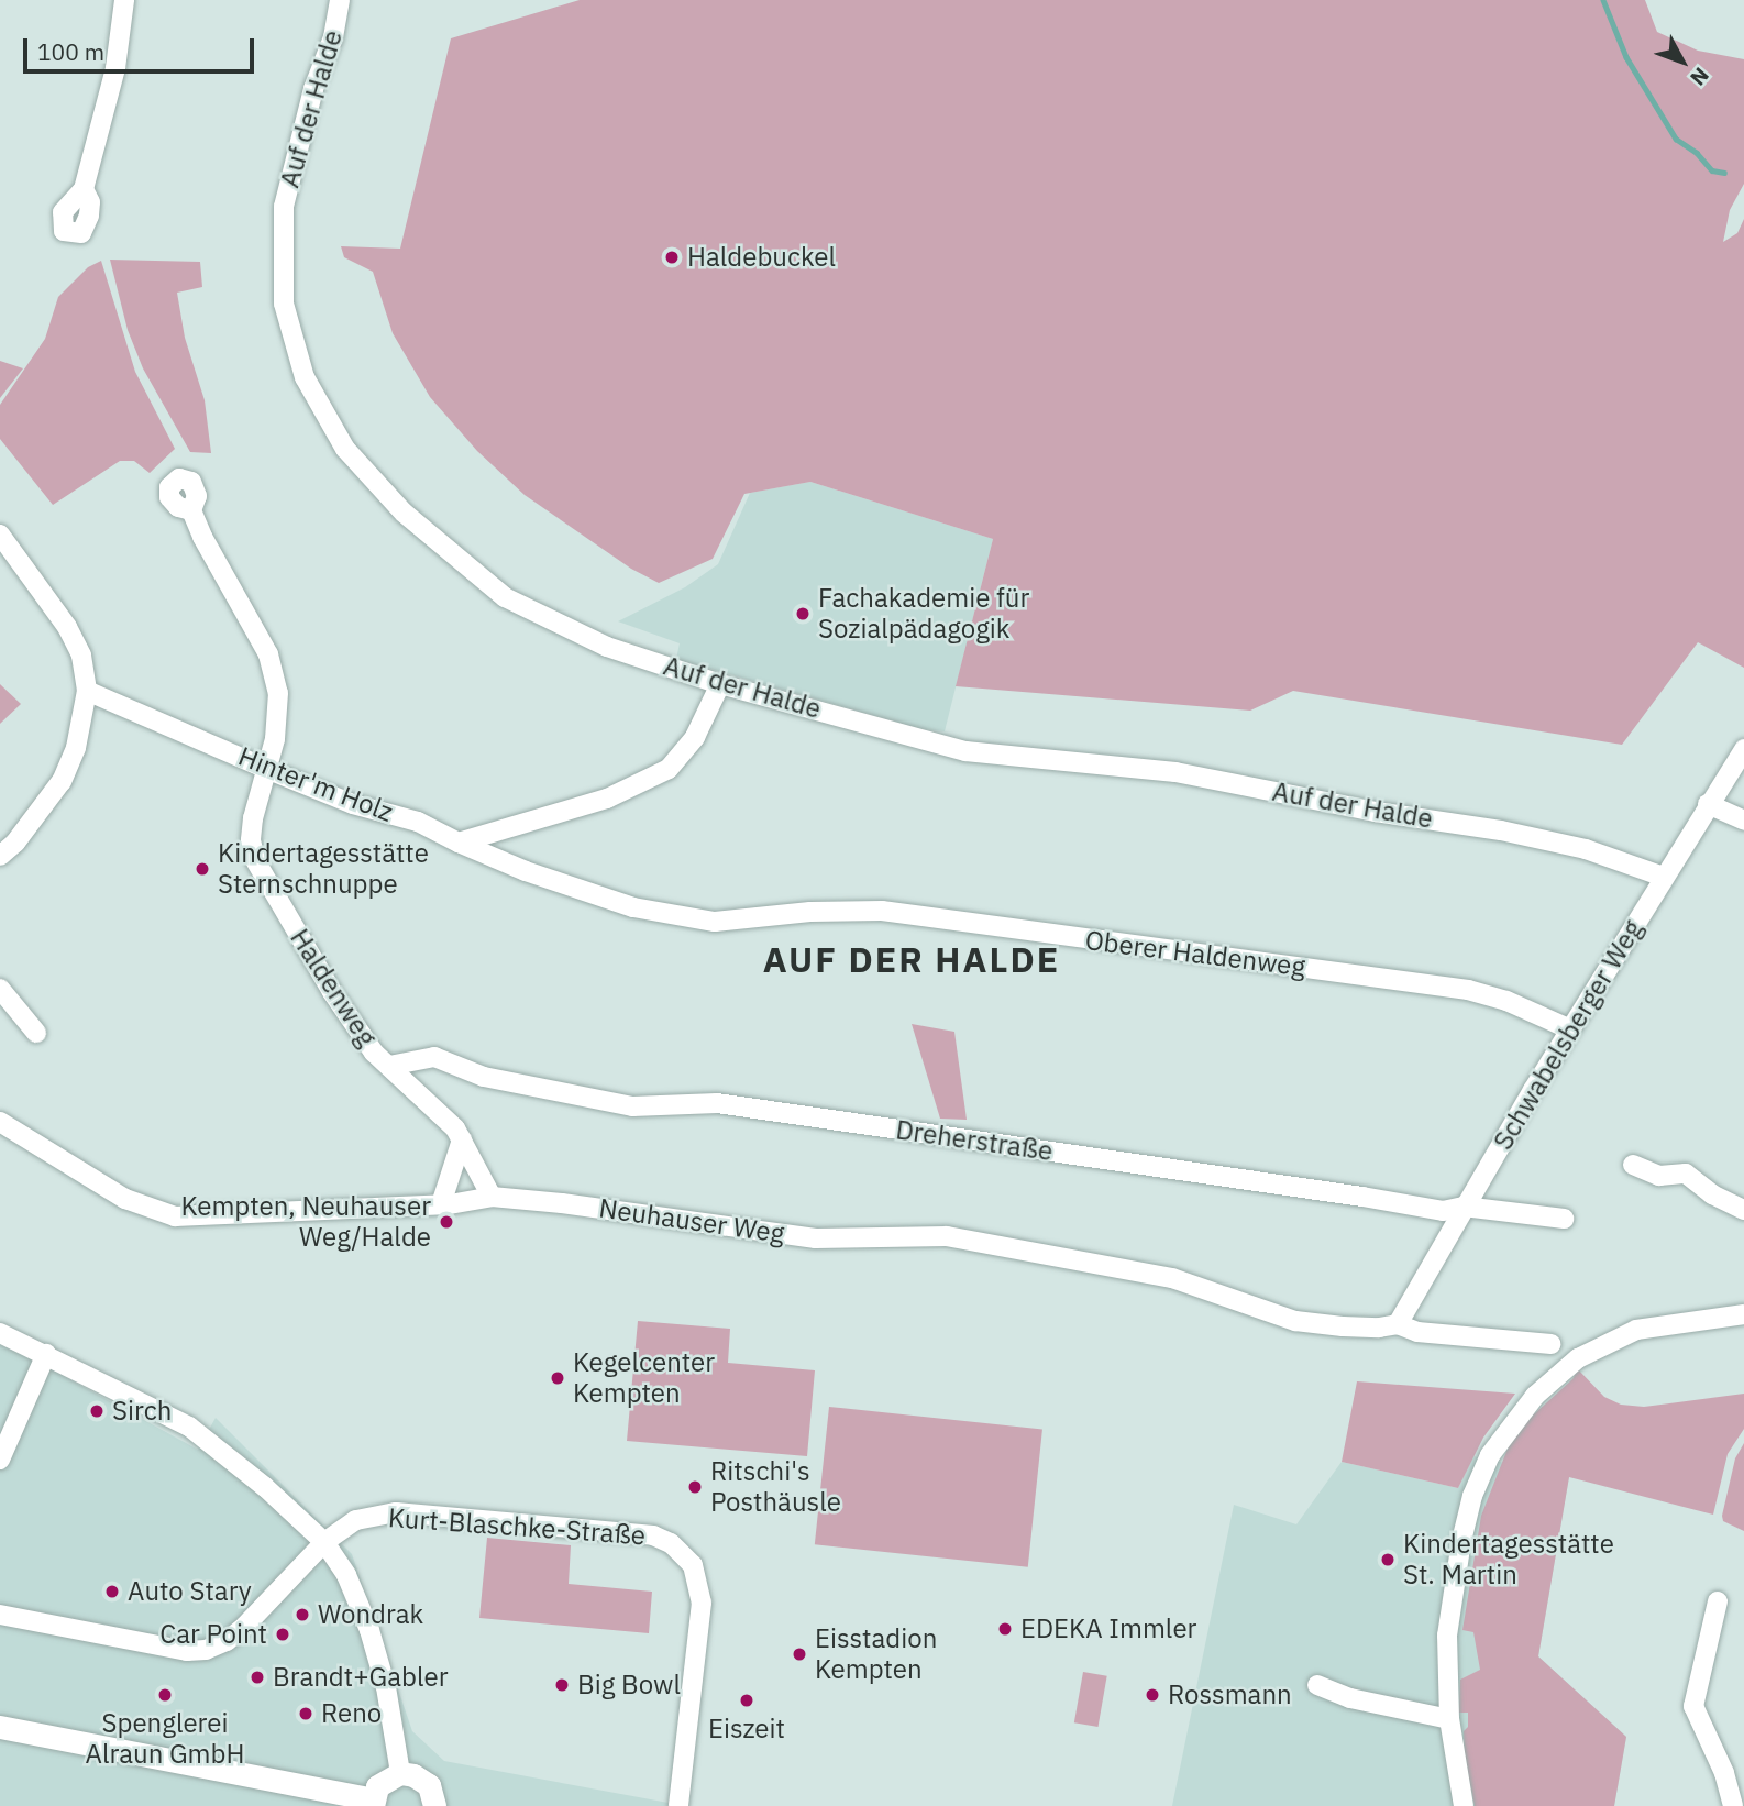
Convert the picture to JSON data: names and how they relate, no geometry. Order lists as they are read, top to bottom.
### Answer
{
  "streets": {
    "street": [
      "Auf der Halde",
      "Hinter'm Holz",
      "Oberer Haldenweg",
      "Haldenweg",
      "Schwabelsberger Weg",
      "Dreherstraße",
      "Neuhauser Weg",
      "Kurt-Blaschke-Straße"
    ]
  },
  "crossings": [
    ["Auf der Halde", "Schwabelsberger Weg"],
    ["Hinter'm Holz", "Oberer Haldenweg"],
    ["Hinter'm Holz", "Haldenweg"],
    ["Oberer Haldenweg", "Schwabelsberger Weg"],
    ["Haldenweg", "Dreherstraße"],
    ["Haldenweg", "Neuhauser Weg"],
    ["Schwabelsberger Weg", "Dreherstraße"],
    ["Schwabelsberger Weg", "Neuhauser Weg"]
  ],
  "districts": ["AUF DER HALDE"],
  "places": [
    "Haldebuckel",
    "Fachakademie für Sozialpädagogik",
    "Kindertagesstätte Sternschnuppe",
    "Kempten, Neuhauser Weg/Halde",
    "Kegelcenter Kempten",
    "Sirch",
    "Ritschi's Posthäusle",
    "Kindertagesstätte St. Martin",
    "Auto Stary",
    "Wondrak",
    "EDEKA Immler",
    "Car Point",
    "Eisstadion Kempten",
    "Brandt+Gabler",
    "Big Bowl",
    "Spenglerei Alraun GmbH",
    "Rossmann",
    "Eiszeit",
    "Reno"
  ],
  "scale_bar": "100 m",
  "north": "bottom right"
}
